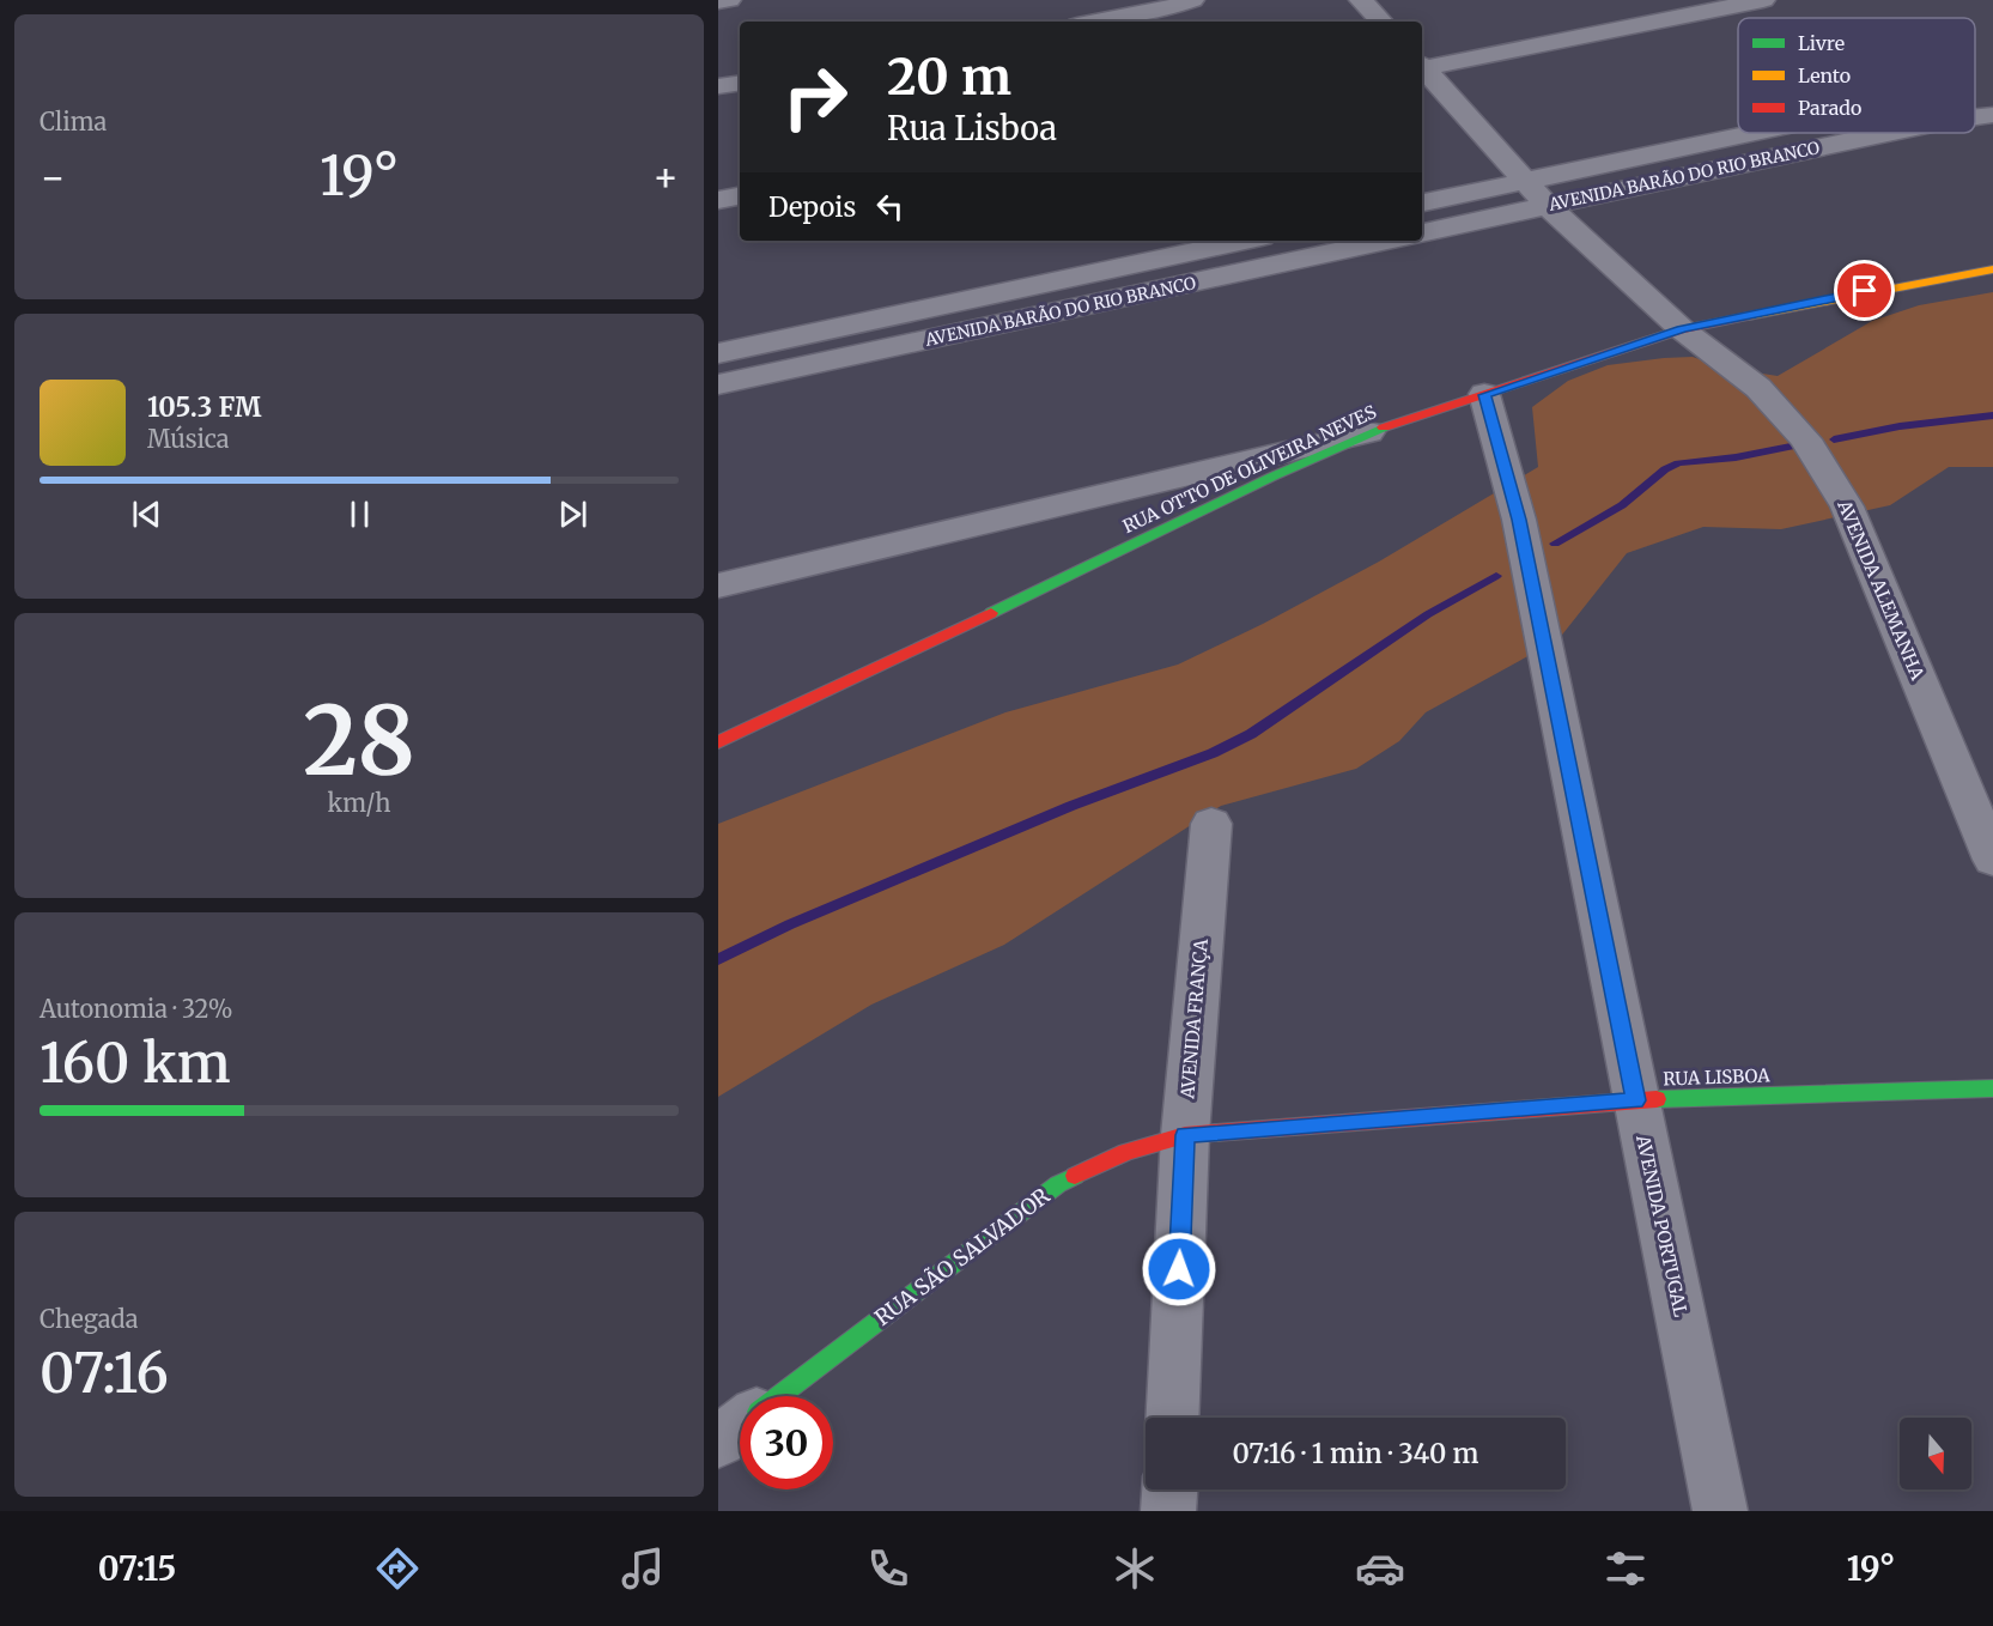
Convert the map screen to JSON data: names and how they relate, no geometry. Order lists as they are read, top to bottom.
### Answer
{
  "streets": {
    "street": [
      "AVENIDA BARÃO DO RIO BRANCO",
      "RUA OTTO DE OLIVEIRA NEVES",
      "AVENIDA ALEMANHA",
      "AVENIDA FRANÇA",
      "RUA LISBOA",
      "AVENIDA PORTUGAL",
      "RUA SÃO SALVADOR"
    ]
  },
  "crossings": [
    ["AVENIDA BARÃO DO RIO BRANCO", "AVENIDA ALEMANHA"],
    ["RUA OTTO DE OLIVEIRA NEVES", "AVENIDA ALEMANHA"],
    ["RUA OTTO DE OLIVEIRA NEVES", "AVENIDA PORTUGAL"],
    ["AVENIDA FRANÇA", "RUA LISBOA"],
    ["AVENIDA FRANÇA", "RUA SÃO SALVADOR"],
    ["RUA LISBOA", "AVENIDA PORTUGAL"],
    ["RUA LISBOA", "RUA SÃO SALVADOR"]
  ],
  "legend": ["Livre", "Lento", "Parado"],
  "north": "bottom",
  "page": {
    "tile": [
      "Clima",
      ["28", "km/h"],
      ["Autonomia · 32%", "160 km"],
      ["Chegada", "07:16"]
    ],
    "turn": ["20 m", "Rua Lisboa"],
    "heat": ["−", "19°", "+"],
    "then": "Depois",
    "song": ["105.3 FM", "Música"],
    "limit": "30",
    "trip": "07:16 · 1 min · 340 m",
    "tabs": ["07:15", "19°"]
  }
}
